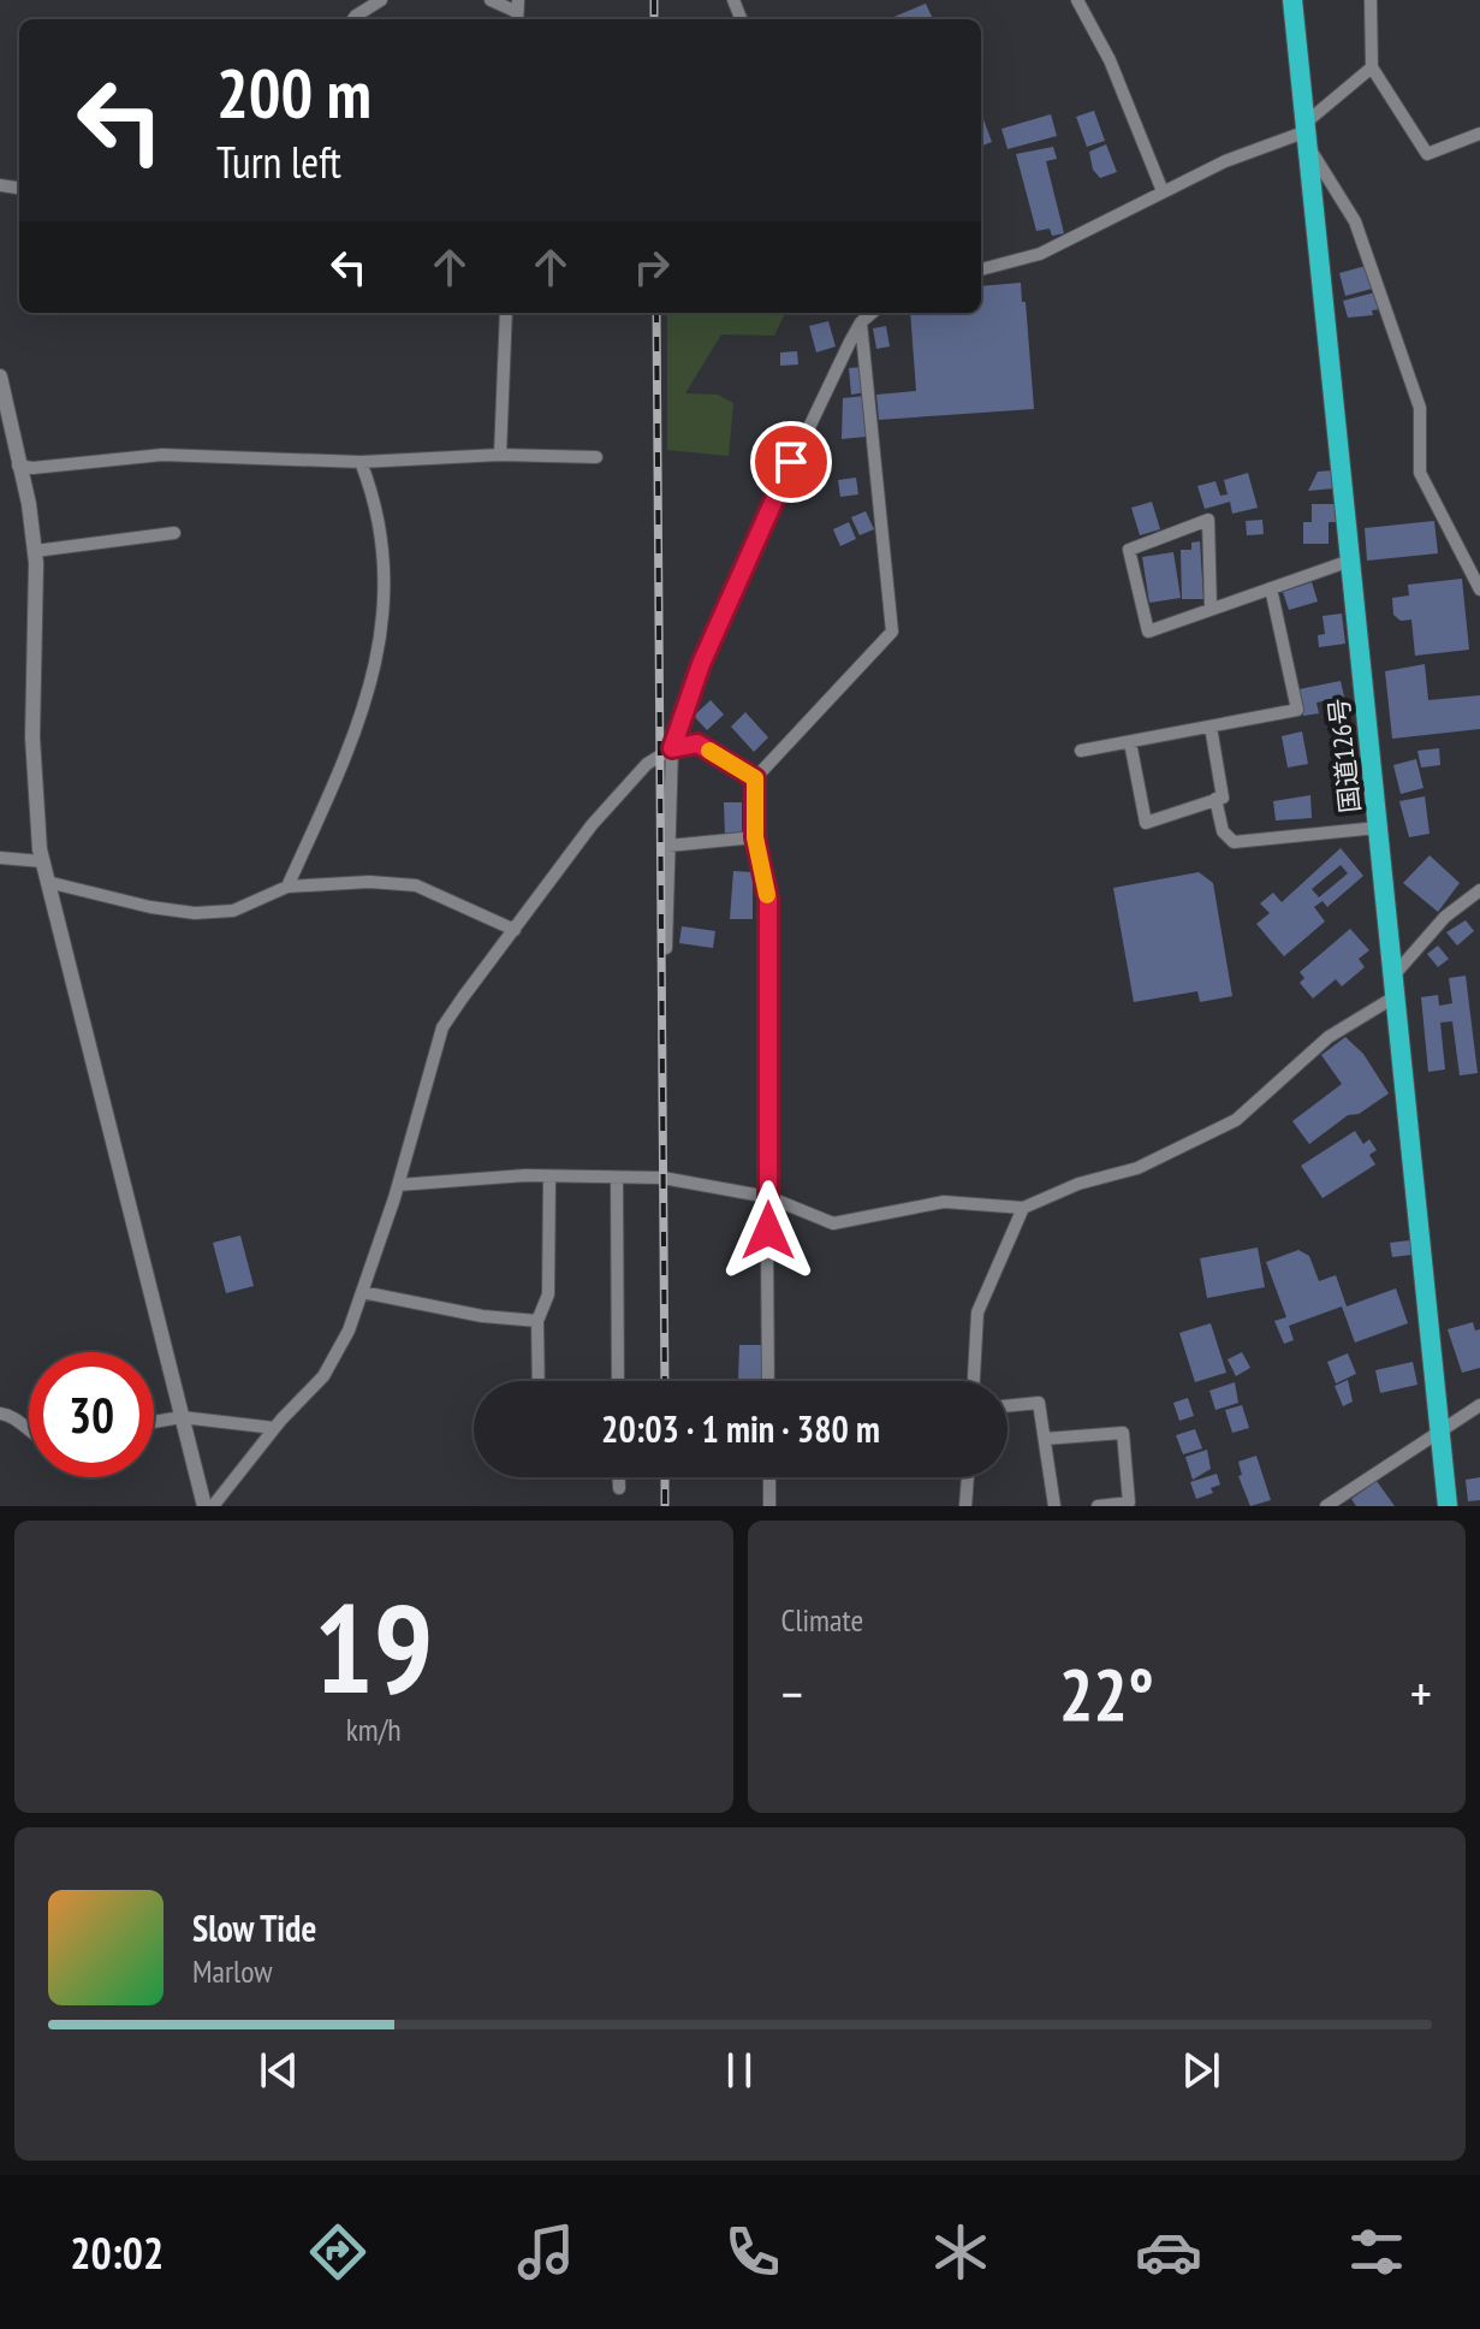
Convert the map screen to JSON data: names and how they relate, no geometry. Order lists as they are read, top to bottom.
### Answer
{
  "streets": {
    "highway": ["国道126号"]
  },
  "page": {
    "turn": ["200 m", "Turn left"],
    "limit": "30",
    "trip": "20:03 · 1 min · 380 m",
    "tile": [
      ["19", "km/h"],
      "Climate"
    ],
    "heat": ["−", "22°", "+"],
    "song": ["Slow Tide", "Marlow"],
    "tabs": "20:02"
  }
}
